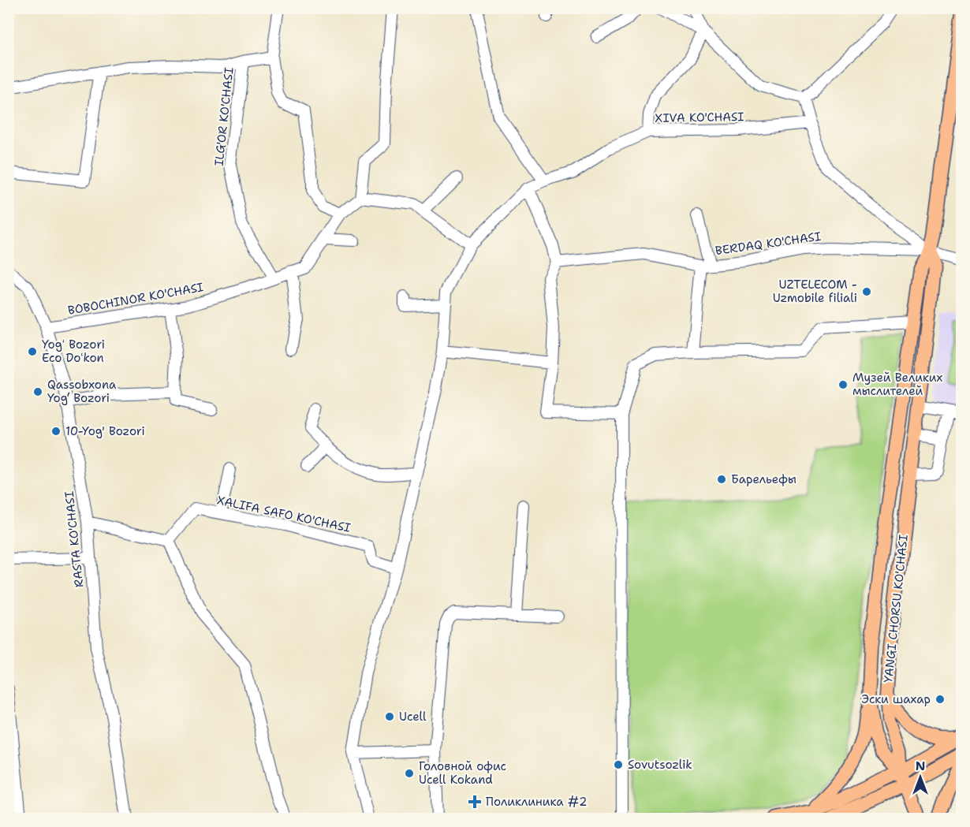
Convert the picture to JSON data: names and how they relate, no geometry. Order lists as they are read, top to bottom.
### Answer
{
  "streets": {
    "main road": ["YANGI CHORSU KO'CHASI"],
    "street": [
      "ILG'OR KO'CHASI",
      "XIVA KO'CHASI",
      "BERDAQ KO'CHASI",
      "BOBOCHINOR KO'CHASI",
      "XALIFA SAFO KO'CHASI",
      "RASTA KO'CHASI"
    ]
  },
  "crossings": [
    ["ILG'OR KO'CHASI", "BOBOCHINOR KO'CHASI"],
    ["XIVA KO'CHASI", "XALIFA SAFO KO'CHASI"],
    ["BERDAQ KO'CHASI", "YANGI CHORSU KO'CHASI"],
    ["BOBOCHINOR KO'CHASI", "RASTA KO'CHASI"]
  ],
  "places": {
    "other": [
      "UZTELECOM - Uzmobile filiali",
      "Yogʻ Bozori Eco Doʻkon",
      "Музей Великих мыслителей",
      "Qassobxona Yog‘ Bozori",
      "10-Yog' Bozori",
      "Барельефы",
      "Эски шахар",
      "Ucell",
      "Sovutsozlik",
      "Головной офис Ucell Kokand"
    ],
    "health": ["Поликлиника #2"]
  },
  "north": "top"
}
